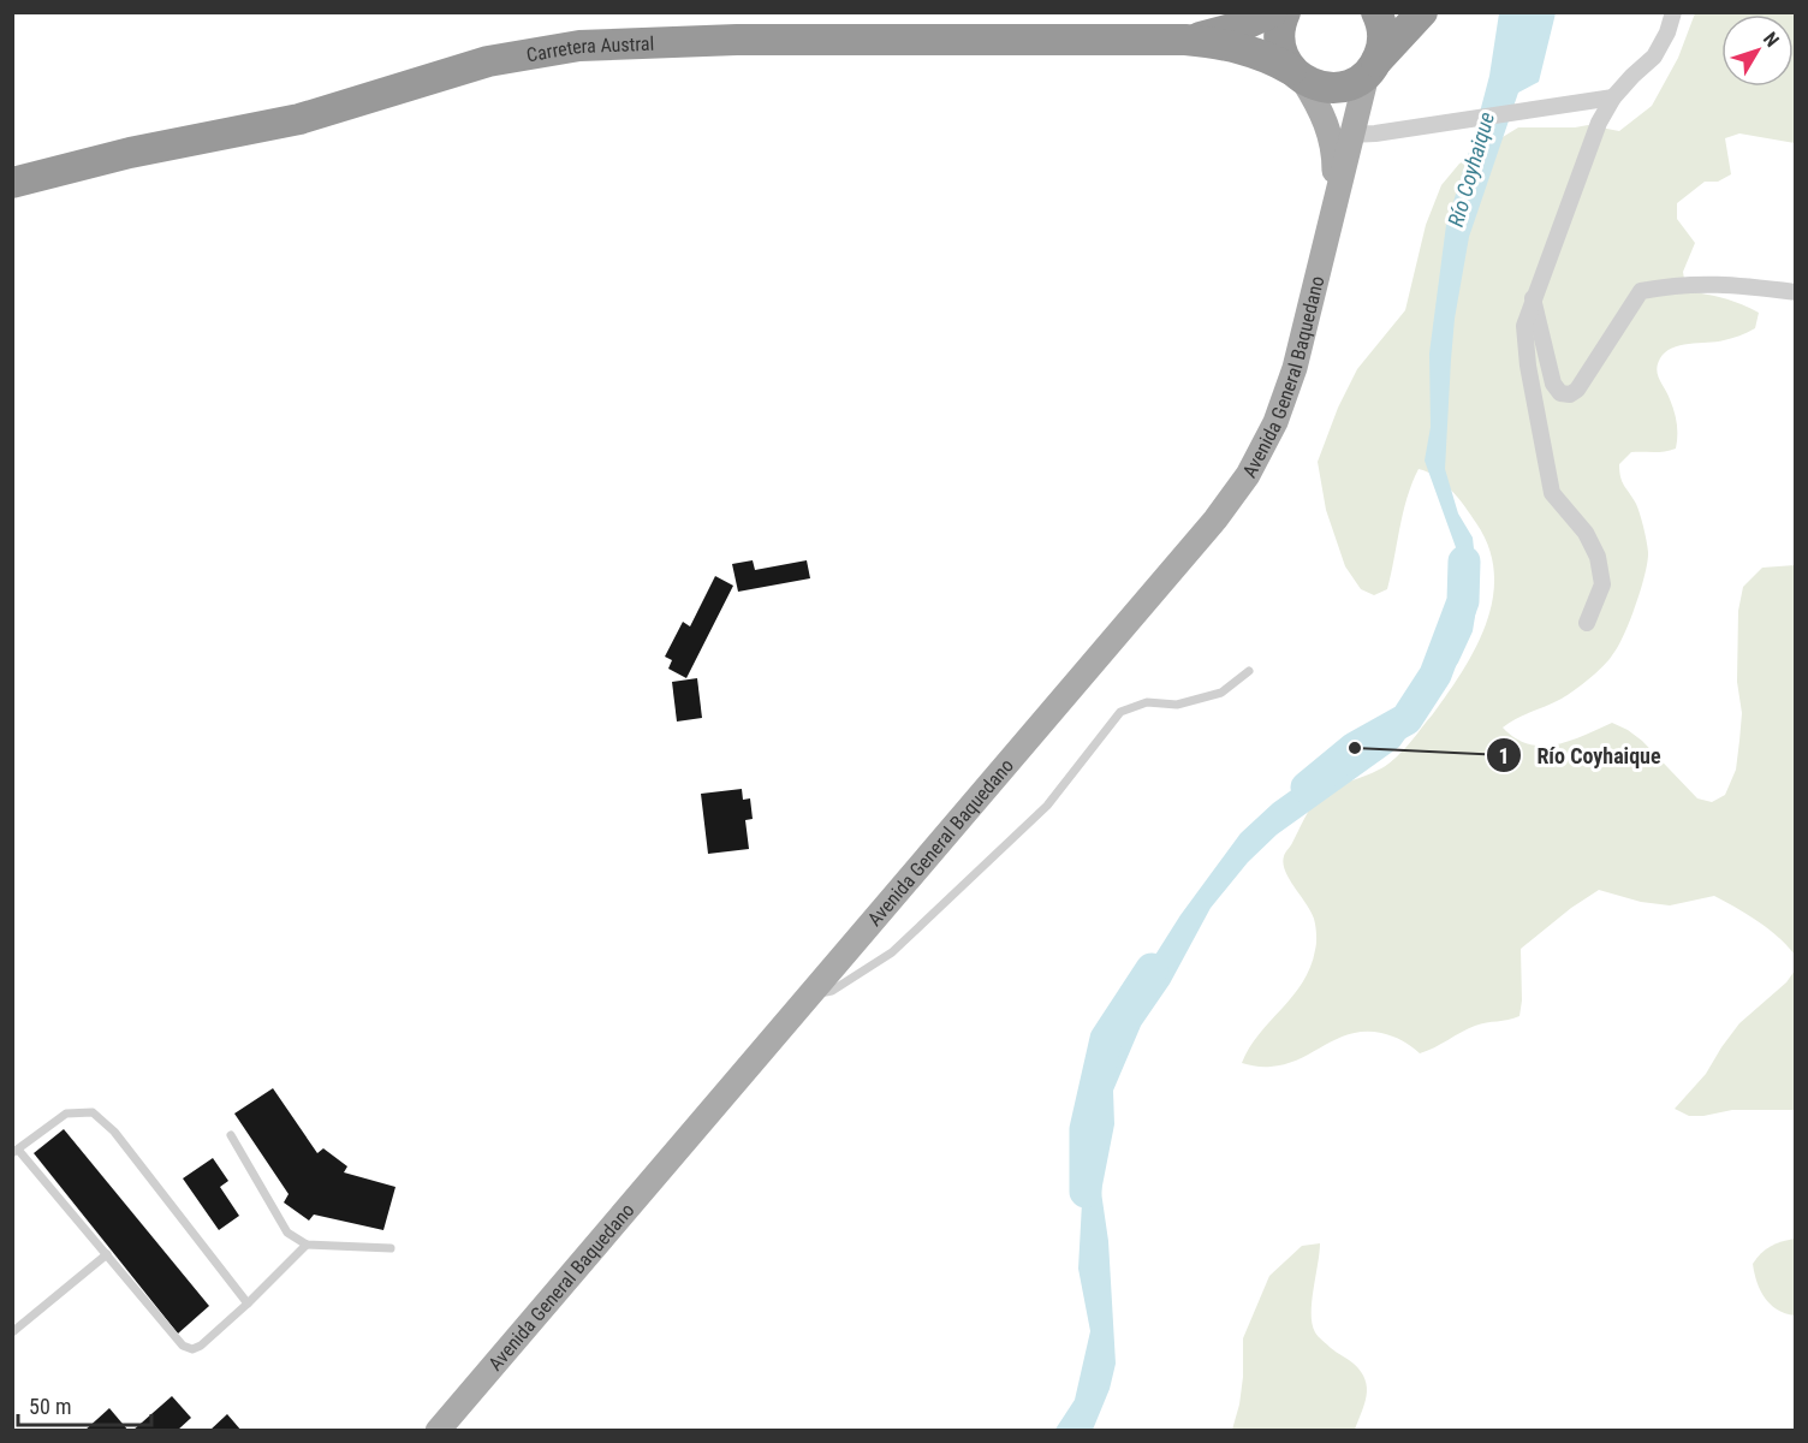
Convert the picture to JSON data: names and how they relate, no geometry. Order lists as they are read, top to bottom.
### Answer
{
  "streets": {
    "highway": ["Carretera Austral"],
    "main road": ["Avenida General Baquedano"]
  },
  "crossings": [
    ["Carretera Austral", "Avenida General Baquedano"]
  ],
  "water": ["Río Coyhaique"],
  "places": ["Río Coyhaique"],
  "scale_bar": "50 m",
  "north": "top right"
}
